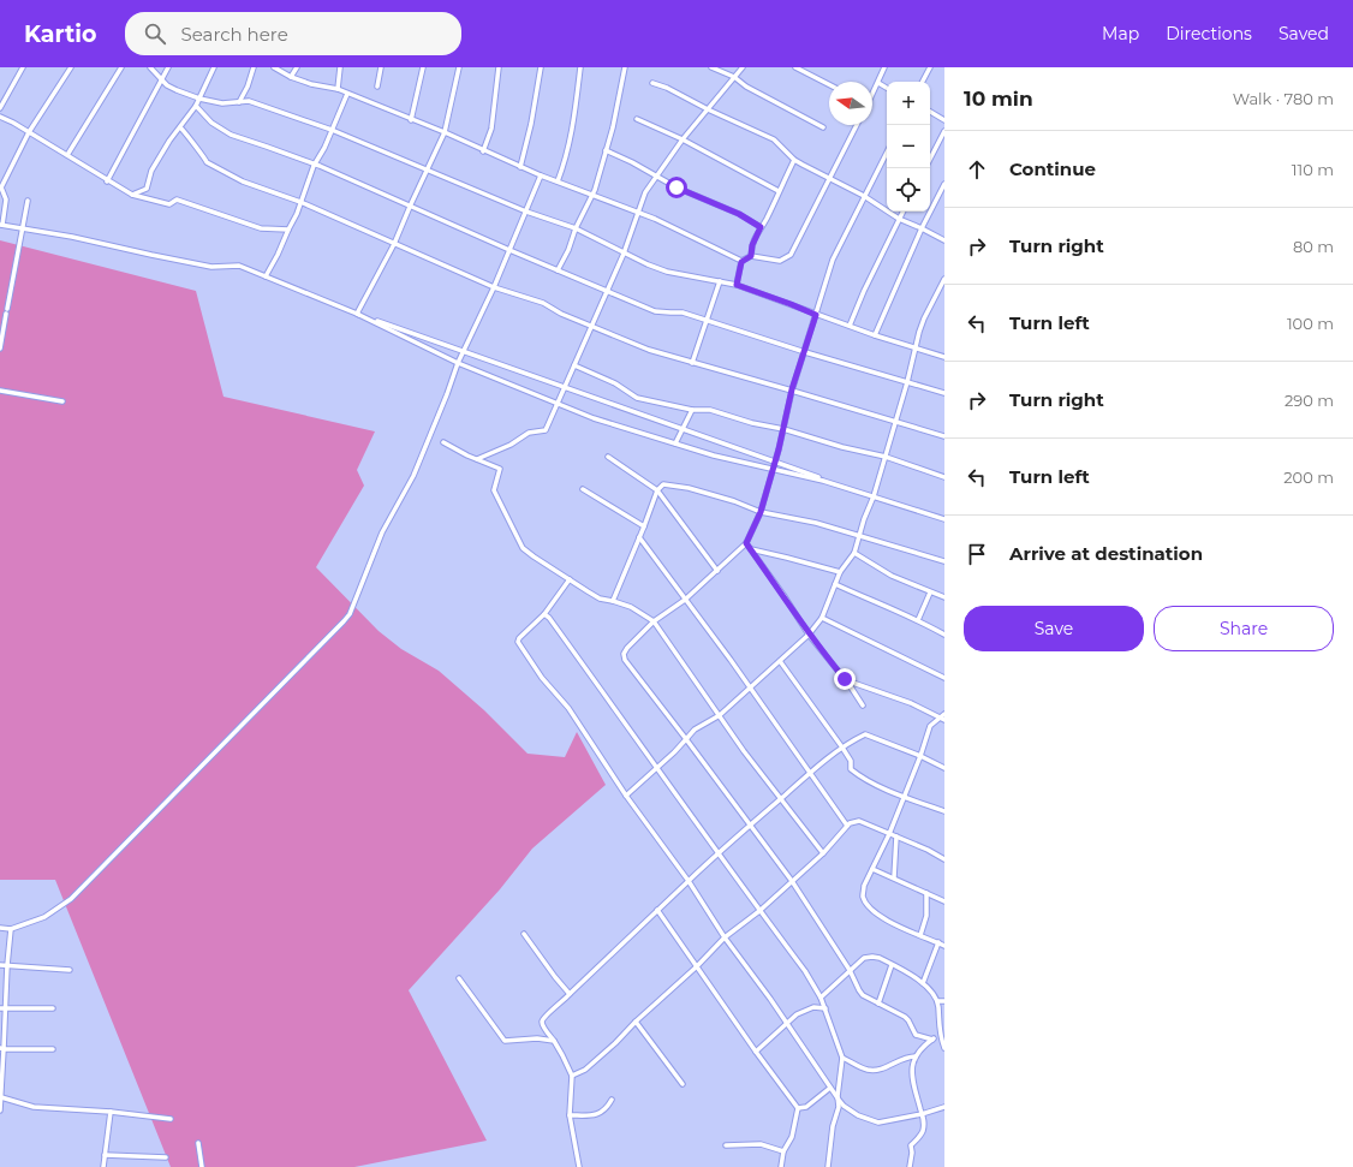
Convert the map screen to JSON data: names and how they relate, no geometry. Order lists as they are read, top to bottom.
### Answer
{
  "north": "left",
  "page": {
    "header": "Kartio",
    "search": "Search here",
    "nav": ["Map", "Directions", "Saved"],
    "heading": ["10 min", "Walk · 780 m"],
    "map_buttons": ["+", "−"],
    "list": [
      ["Continue", "110 m"],
      ["Turn right", "80 m"],
      ["Turn left", "100 m"],
      ["Turn right", "290 m"],
      ["Turn left", "200 m"],
      "Arrive at destination"
    ],
    "buttons": ["Save", "Share"]
  }
}
